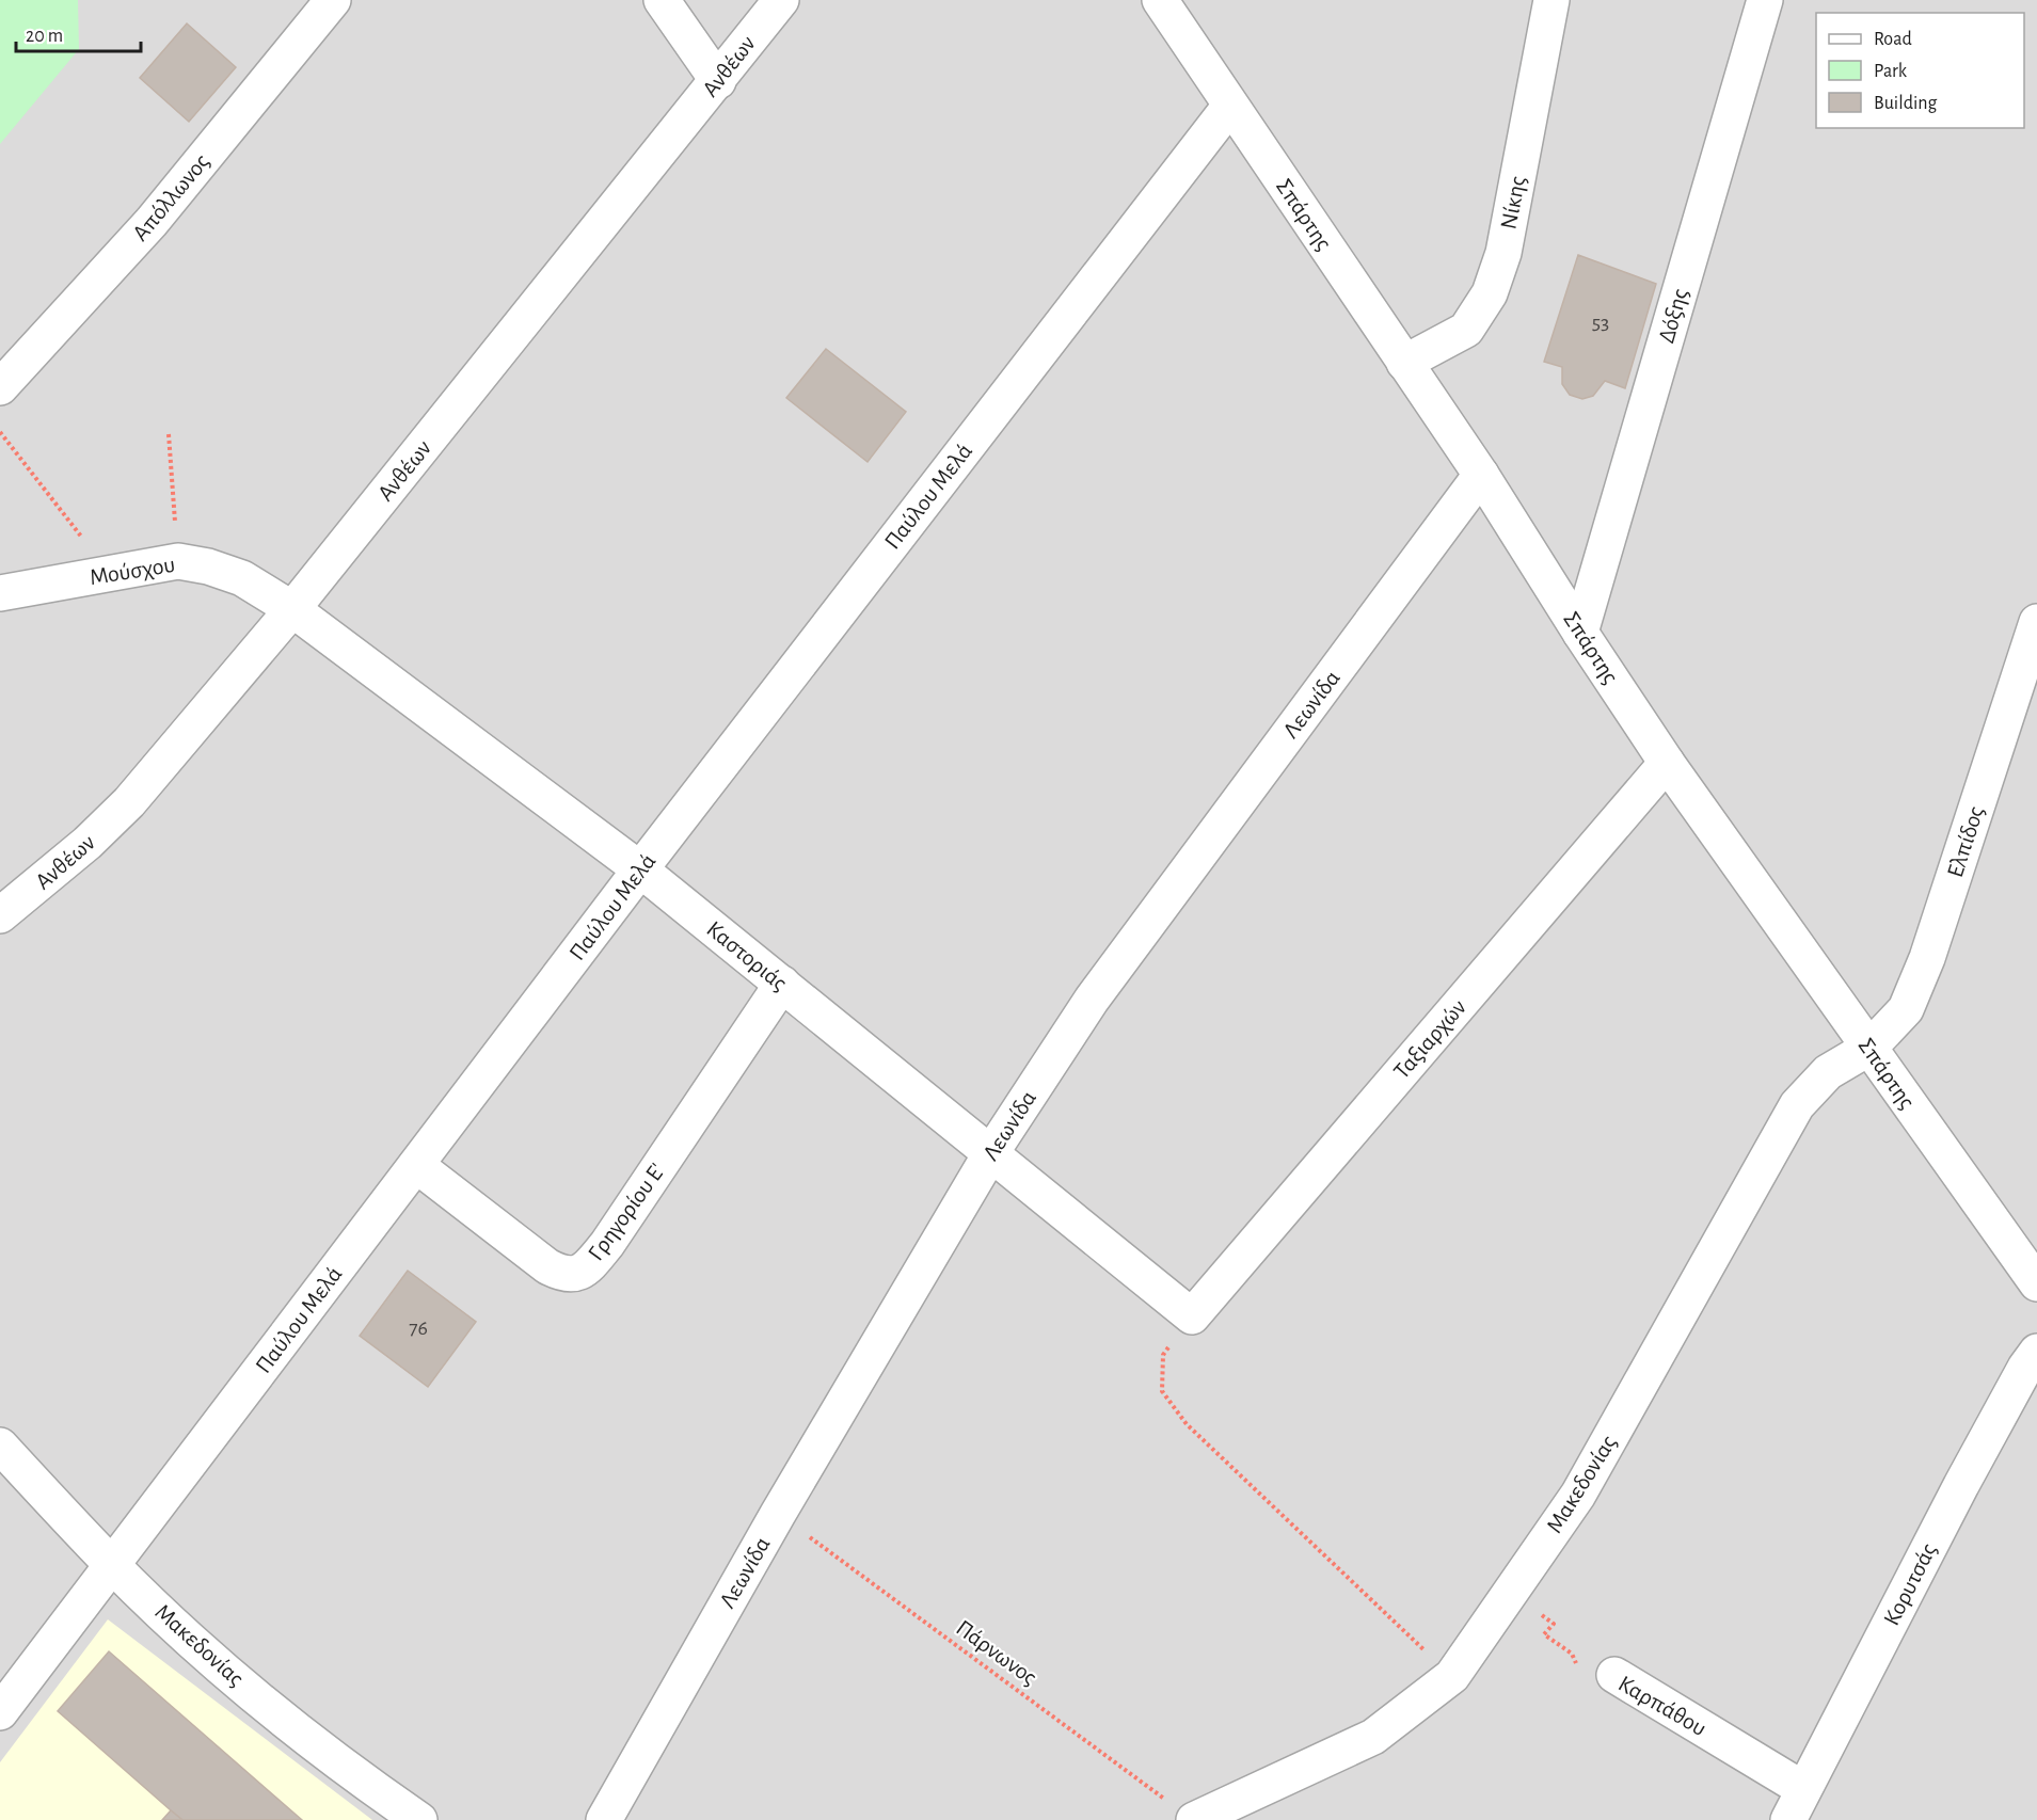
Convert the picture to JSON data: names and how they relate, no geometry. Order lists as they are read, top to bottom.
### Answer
{
  "streets": {
    "street": [
      "Ανθέων",
      "Απόλλωνος",
      "Νίκης",
      "Σπάρτης",
      "Δόξης",
      "Παύλου Μελά",
      "Μούσχου",
      "Λεωνίδα",
      "Ελπίδος",
      "Καστοριάς",
      "Ταξιαρχών",
      "Γρηγορίου Ε'",
      "Μακεδονίας",
      "Κορυτσάς",
      "Καρπάθου"
    ],
    "path": ["Πάρνωνος"]
  },
  "crossings": [
    ["Ανθέων", "Μούσχου"],
    ["Ανθέων", "Καστοριάς"],
    ["Νίκης", "Σπάρτης"],
    ["Σπάρτης", "Δόξης"],
    ["Σπάρτης", "Παύλου Μελά"],
    ["Σπάρτης", "Λεωνίδα"],
    ["Σπάρτης", "Ελπίδος"],
    ["Σπάρτης", "Ταξιαρχών"],
    ["Σπάρτης", "Μακεδονίας"],
    ["Παύλου Μελά", "Καστοριάς"],
    ["Παύλου Μελά", "Γρηγορίου Ε'"],
    ["Παύλου Μελά", "Μακεδονίας"],
    ["Μούσχου", "Καστοριάς"],
    ["Λεωνίδα", "Καστοριάς"],
    ["Λεωνίδα", "Πάρνωνος"],
    ["Ελπίδος", "Μακεδονίας"],
    ["Καστοριάς", "Ταξιαρχών"],
    ["Καστοριάς", "Γρηγορίου Ε'"],
    ["Μακεδονίας", "Πάρνωνος"],
    ["Κορυτσάς", "Καρπάθου"]
  ],
  "house_numbers": ["53", "76"],
  "legend": ["Road", "Park", "Building"],
  "scale_bar": "20 m"
}
